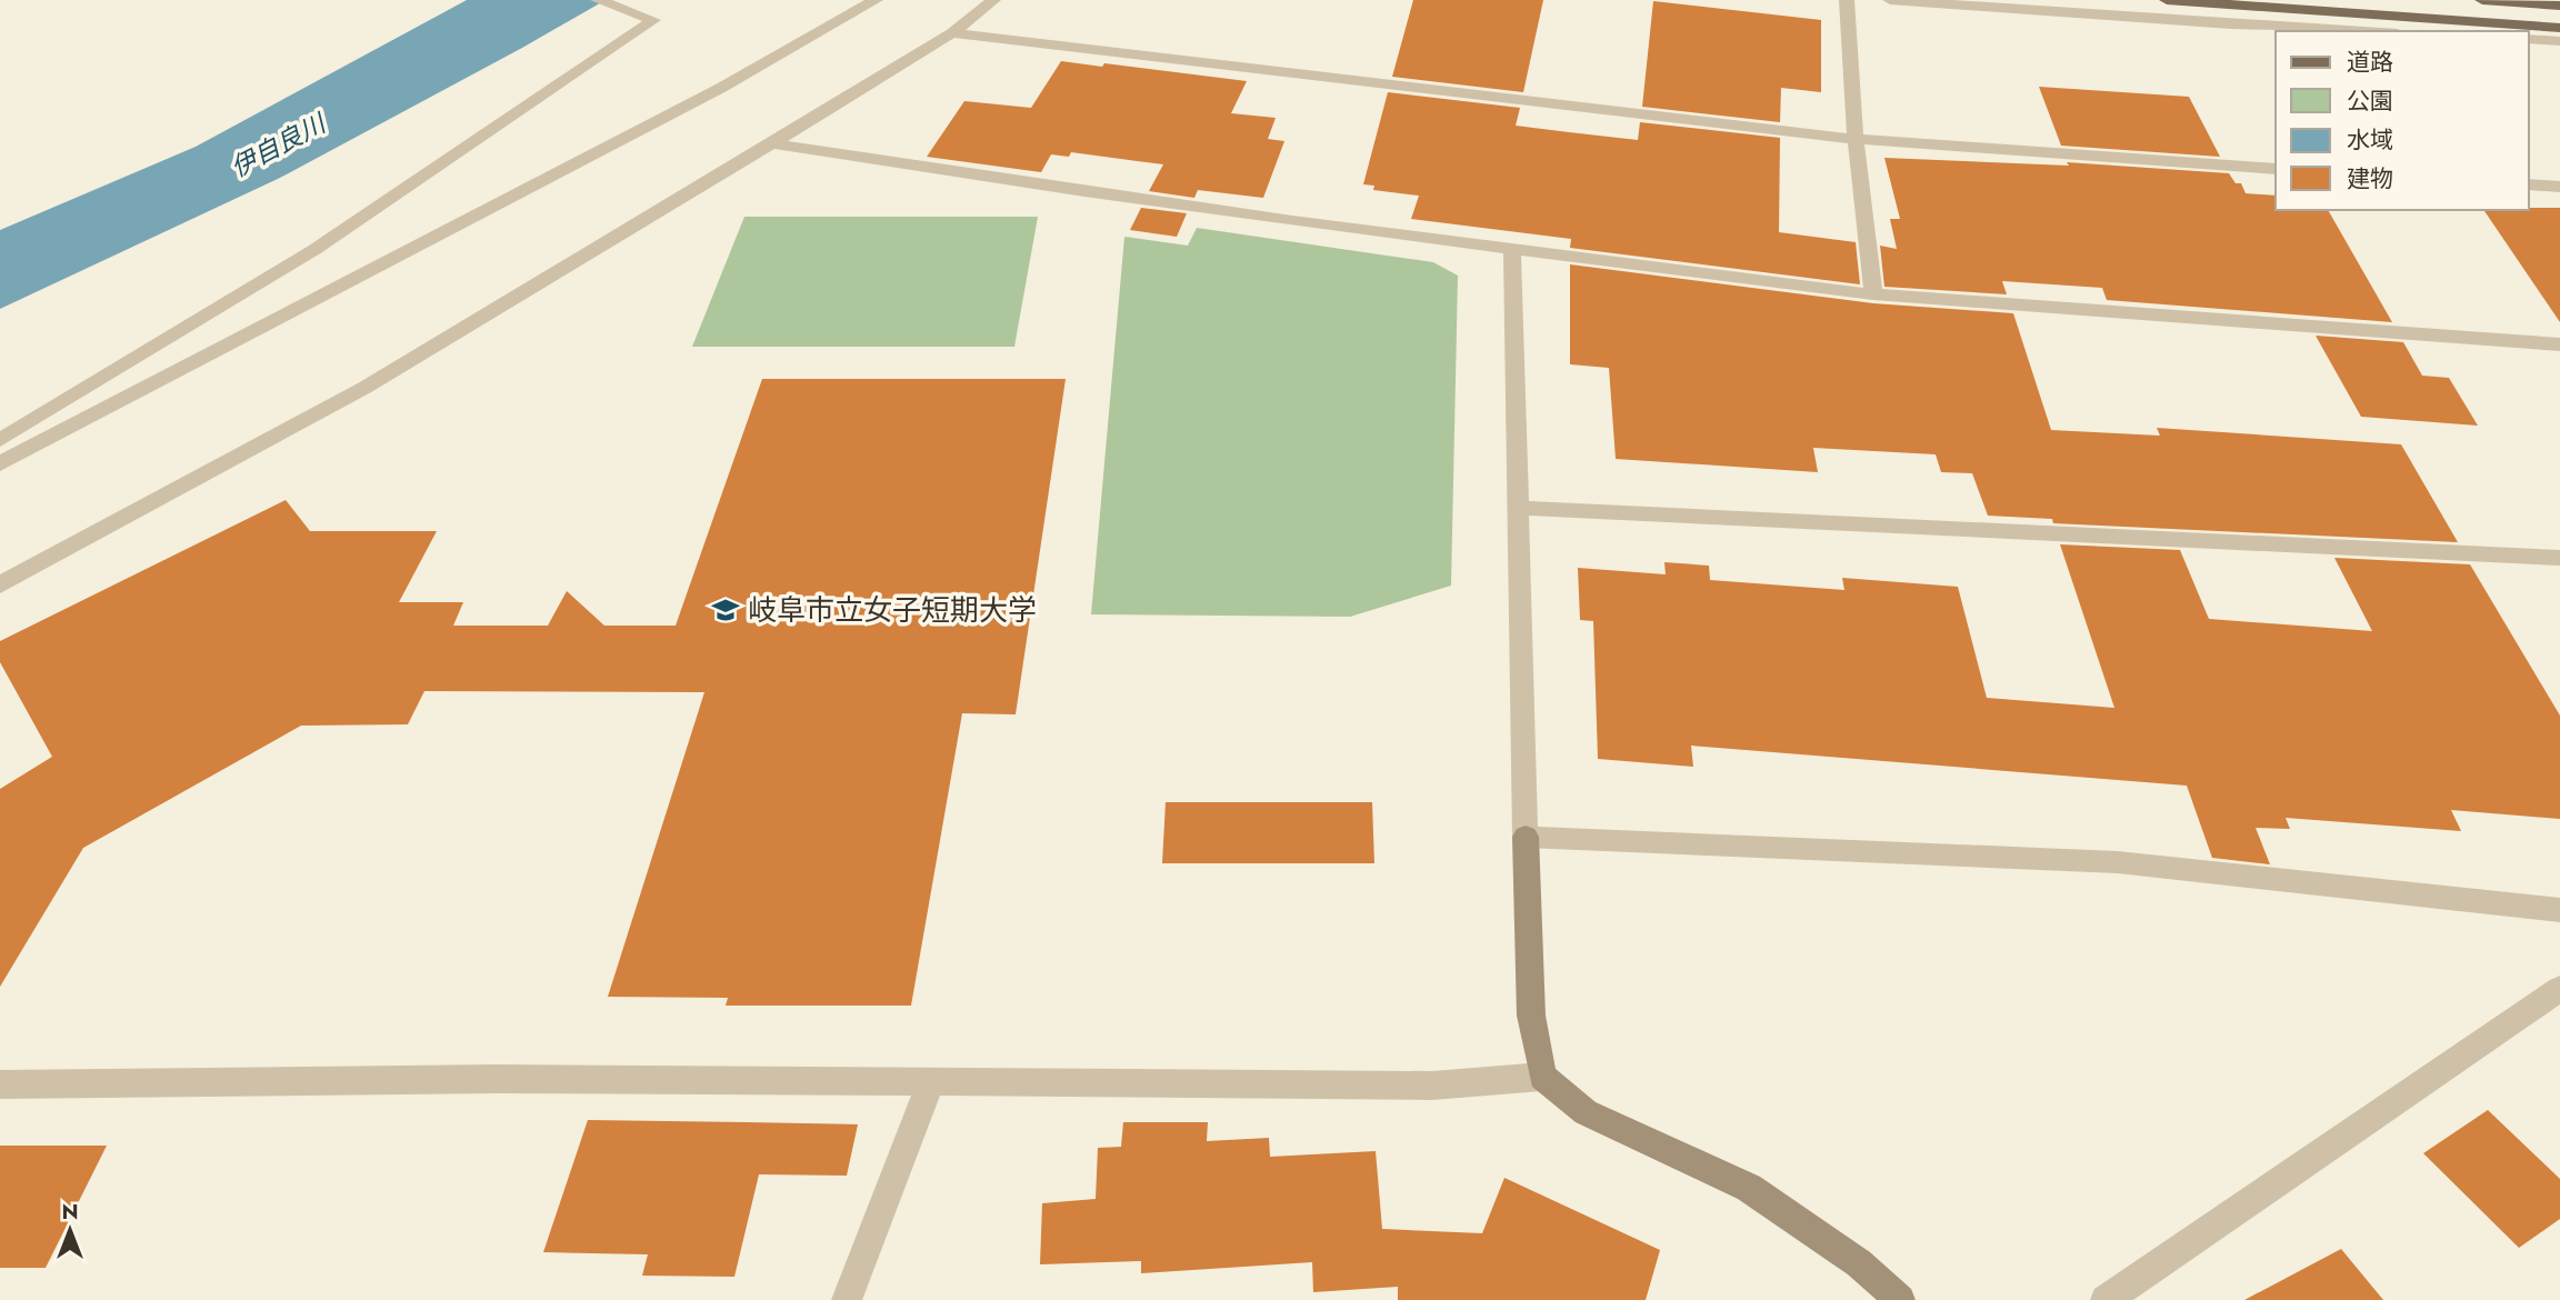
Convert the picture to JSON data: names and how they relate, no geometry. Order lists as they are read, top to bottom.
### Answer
{
  "water": ["伊自良川"],
  "places": {
    "school or university": ["岐阜市立女子短期大学"]
  },
  "legend": [
    "道路",
    "公園",
    "水域",
    "建物"
  ],
  "north": "top"
}
